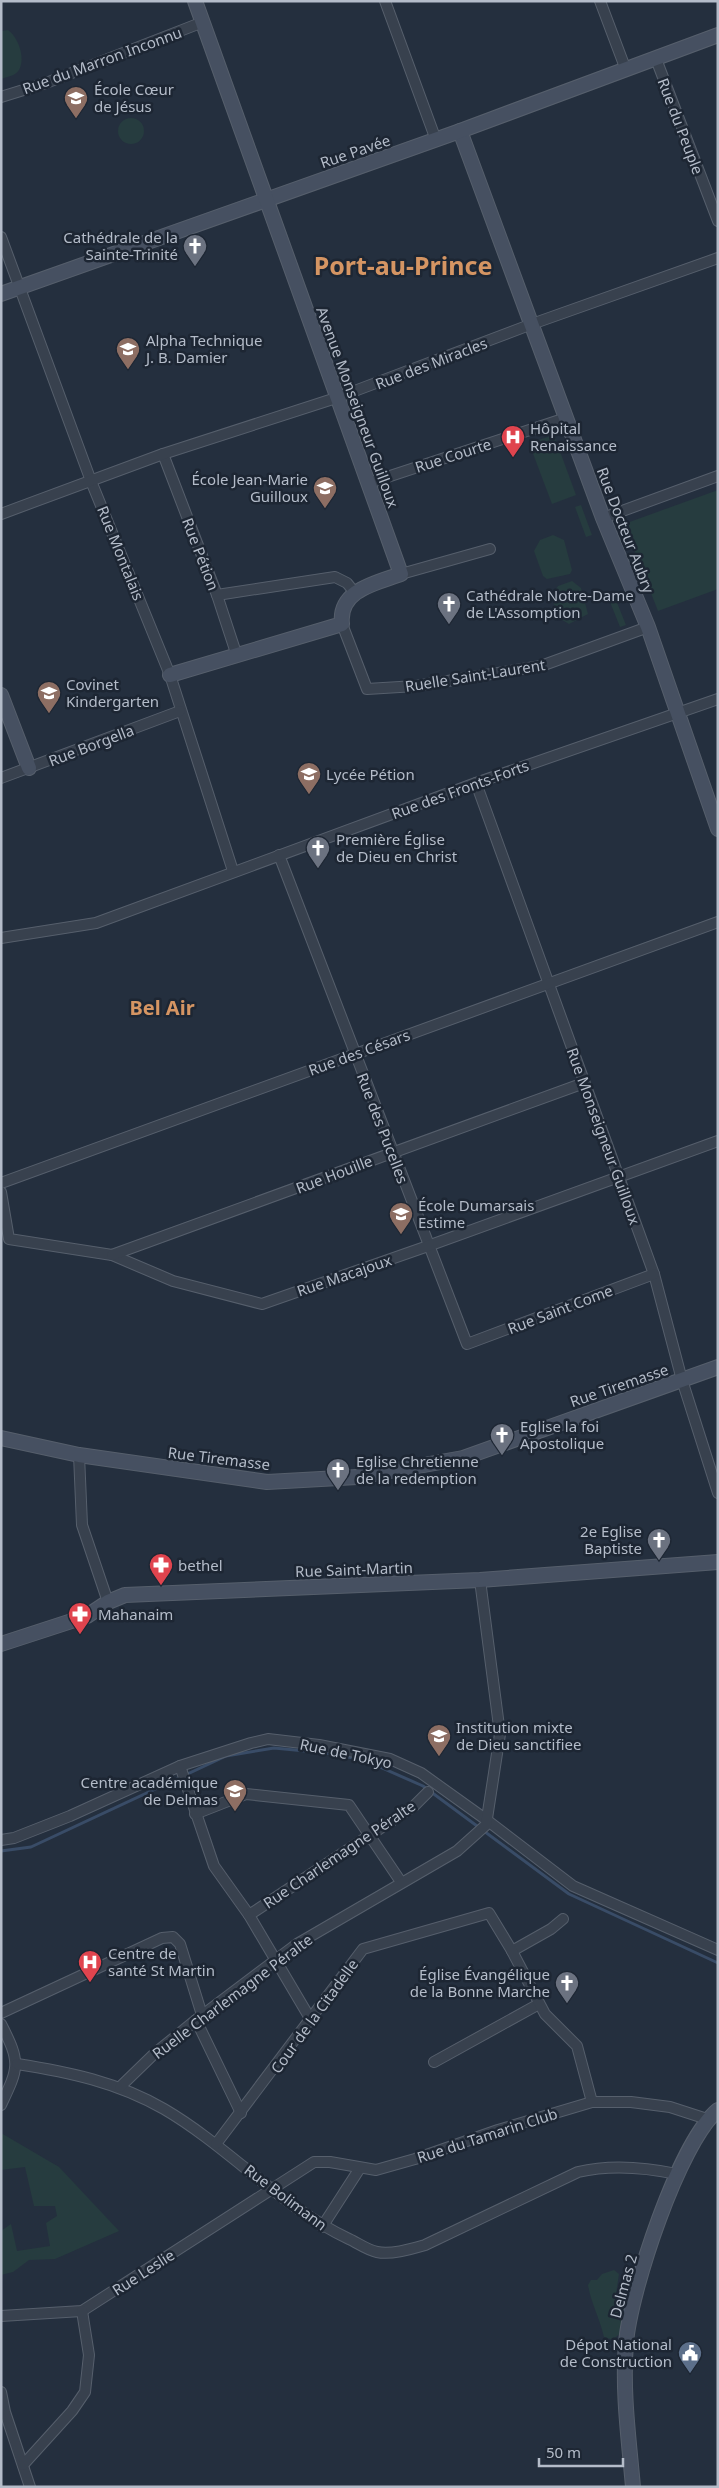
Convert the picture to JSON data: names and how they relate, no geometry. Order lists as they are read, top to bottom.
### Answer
{
  "streets": {
    "street": [
      "Rue du Marron Inconnu",
      "Rue du Peuple",
      "Rue Pavée",
      "Rue des Miracles",
      "Avenue Monseigneur Guilloux",
      "Rue Courte",
      "Rue Docteur Aubry",
      "Rue Montalais",
      "Rue Pétion",
      "Ruelle Saint-Laurent",
      "Rue Borgella",
      "Rue des Fronts-Forts",
      "Rue des Césars",
      "Rue des Pucelles",
      "Rue Monseigneur Guilloux",
      "Rue Houille",
      "Rue Macajoux",
      "Rue Saint Come",
      "Rue Tiremasse",
      "Rue Saint-Martin",
      "Rue de Tokyo",
      "Rue Charlemagne Péralte",
      "Ruelle Charlemagne Péralte",
      "Cour de la Citadelle",
      "Rue du Tamarin Club",
      "Rue Bolimann",
      "Rue Leslie",
      "Delmas 2"
    ]
  },
  "crossings": [
    ["Rue du Marron Inconnu", "Avenue Monseigneur Guilloux"],
    ["Rue du Peuple", "Rue Pavée"],
    ["Rue Pavée", "Avenue Monseigneur Guilloux"],
    ["Rue Pavée", "Rue Docteur Aubry"],
    ["Rue Pavée", "Rue Montalais"],
    ["Rue des Miracles", "Avenue Monseigneur Guilloux"],
    ["Rue des Miracles", "Rue Docteur Aubry"],
    ["Rue des Miracles", "Rue Montalais"],
    ["Rue des Miracles", "Rue Pétion"],
    ["Avenue Monseigneur Guilloux", "Rue Courte"],
    ["Rue Courte", "Rue Docteur Aubry"],
    ["Rue Docteur Aubry", "Ruelle Saint-Laurent"],
    ["Rue Docteur Aubry", "Rue des Fronts-Forts"],
    ["Rue Montalais", "Rue Borgella"],
    ["Rue Montalais", "Rue des Fronts-Forts"],
    ["Rue des Fronts-Forts", "Rue des Pucelles"],
    ["Rue des Fronts-Forts", "Rue Monseigneur Guilloux"],
    ["Rue des Césars", "Rue des Pucelles"],
    ["Rue des Césars", "Rue Monseigneur Guilloux"],
    ["Rue des Pucelles", "Rue Houille"],
    ["Rue des Pucelles", "Rue Macajoux"],
    ["Rue des Pucelles", "Rue Saint Come"],
    ["Rue Monseigneur Guilloux", "Rue Houille"],
    ["Rue Monseigneur Guilloux", "Rue Macajoux"],
    ["Rue Monseigneur Guilloux", "Rue Saint Come"],
    ["Rue Monseigneur Guilloux", "Rue Tiremasse"],
    ["Rue Houille", "Rue Macajoux"],
    ["Rue de Tokyo", "Ruelle Charlemagne Péralte"],
    ["Ruelle Charlemagne Péralte", "Rue Bolimann"],
    ["Cour de la Citadelle", "Rue du Tamarin Club"],
    ["Cour de la Citadelle", "Rue Bolimann"],
    ["Rue du Tamarin Club", "Rue Bolimann"],
    ["Rue du Tamarin Club", "Rue Leslie"],
    ["Rue du Tamarin Club", "Delmas 2"],
    ["Rue Bolimann", "Rue Leslie"],
    ["Rue Bolimann", "Delmas 2"]
  ],
  "districts": ["Port-au-Prince", "Bel Air"],
  "places": {
    "school or university": [
      "École Cœur de Jésus",
      "Alpha Technique J. B. Damier",
      "École Jean-Marie Guilloux",
      "Covinet Kindergarten",
      "Lycée Pétion",
      "École Dumarsais Estime",
      "Institution mixte de Dieu sanctifiee",
      "Centre académique de Delmas"
    ],
    "church": [
      "Cathédrale de la Sainte-Trinité",
      "Cathédrale Notre-Dame de L'Assomption",
      "Première Église de Dieu en Christ",
      "Eglise la foi Apostolique",
      "Eglise Chretienne de la redemption",
      "2e Eglise Baptiste",
      "Église Évangélique de la Bonne Marche"
    ],
    "hospital": ["Hôpital Renaissance", "Centre de santé St Martin"],
    "pharmacy": ["bethel", "Mahanaim"],
    "public building": ["Dépot National de Construction"]
  },
  "scale_bar": "50 m"
}
